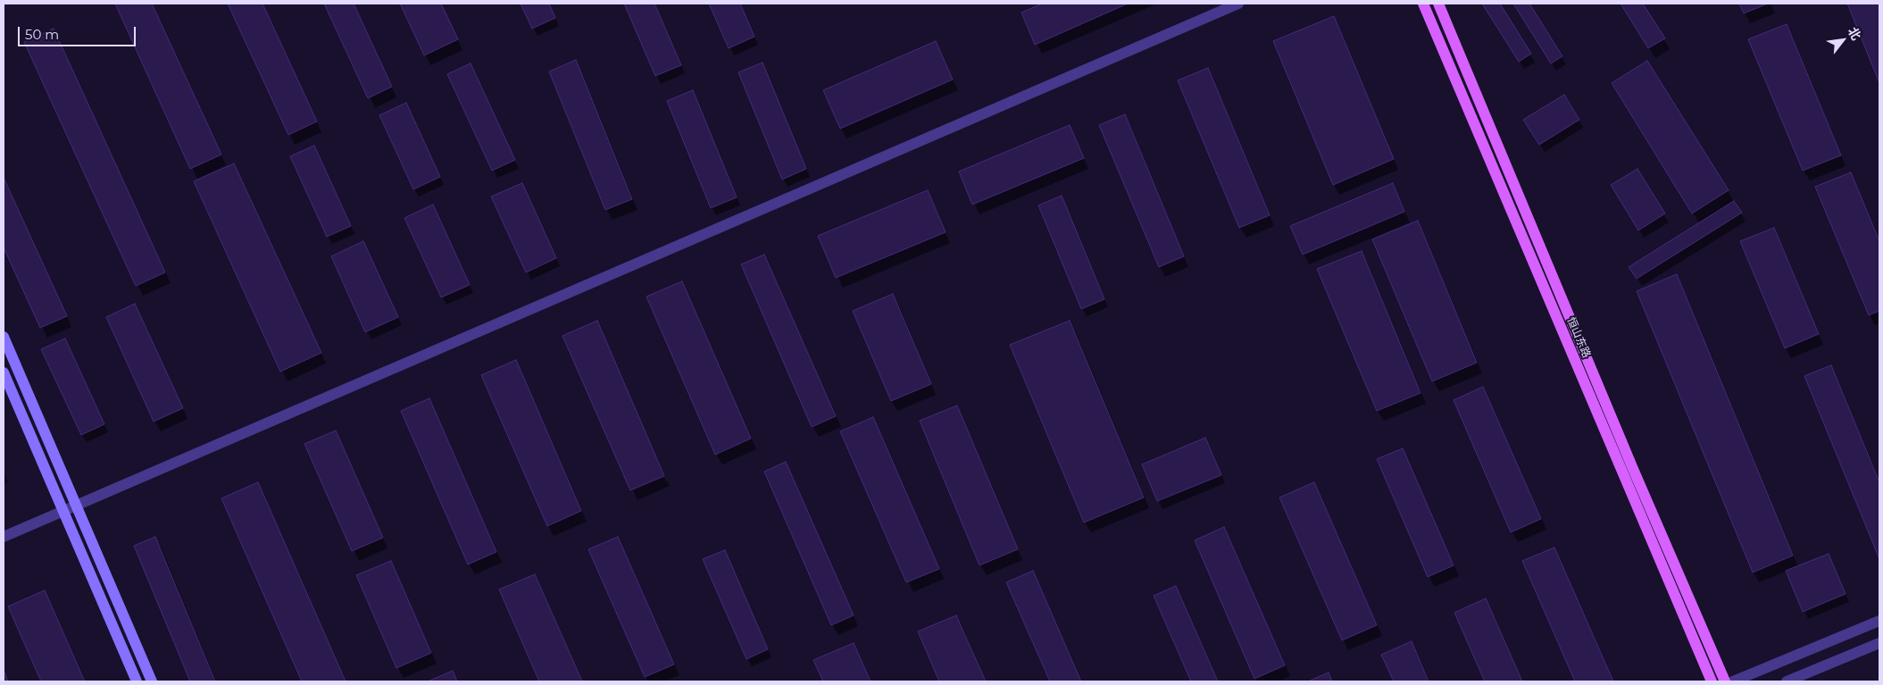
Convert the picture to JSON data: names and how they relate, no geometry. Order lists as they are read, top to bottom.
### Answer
{
  "streets": {
    "main road": ["恒山东路"]
  },
  "scale_bar": "50 m",
  "north": "top right"
}
